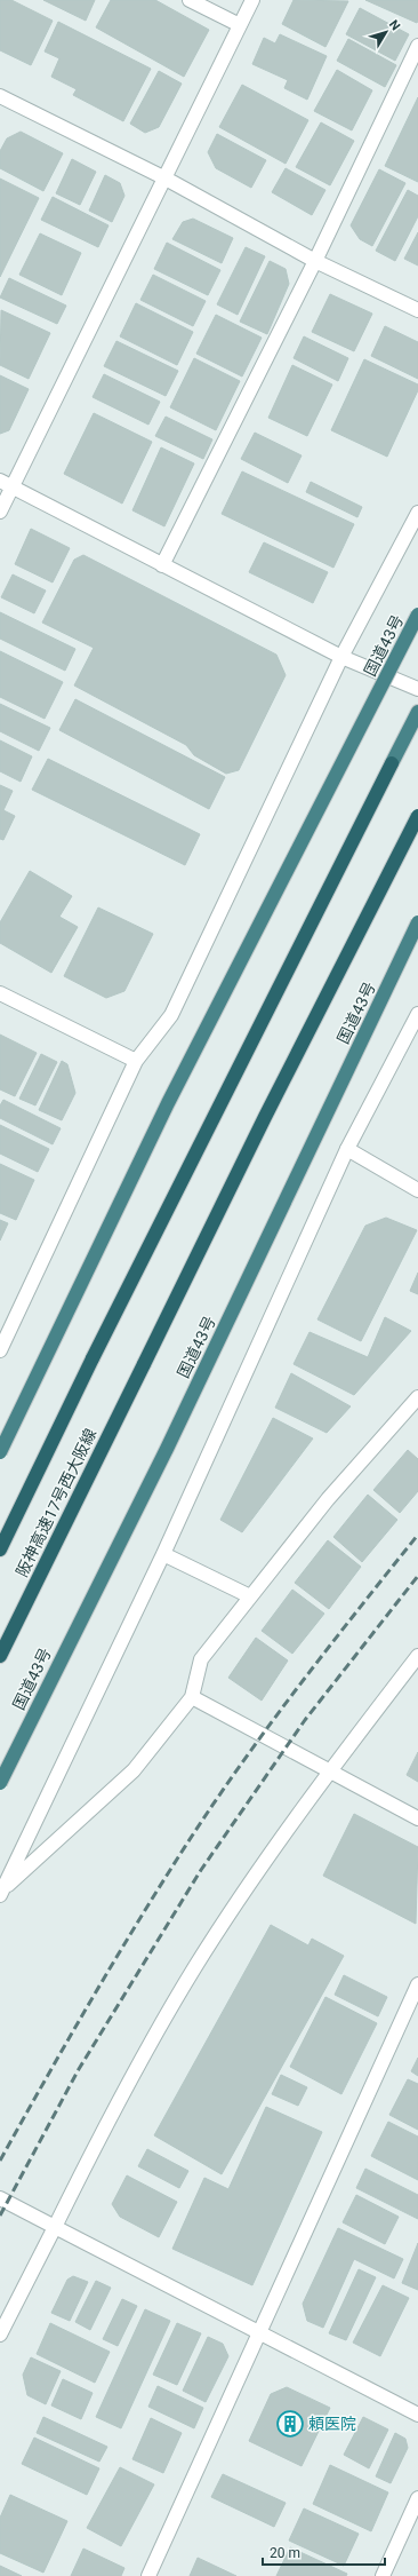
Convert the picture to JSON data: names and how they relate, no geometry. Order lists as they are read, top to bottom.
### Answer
{
  "streets": {
    "highway": ["国道43号", "阪神高速17号西大阪線"]
  },
  "places": {
    "building": ["頼医院"]
  },
  "scale_bar": "20 m",
  "north": "top right"
}
